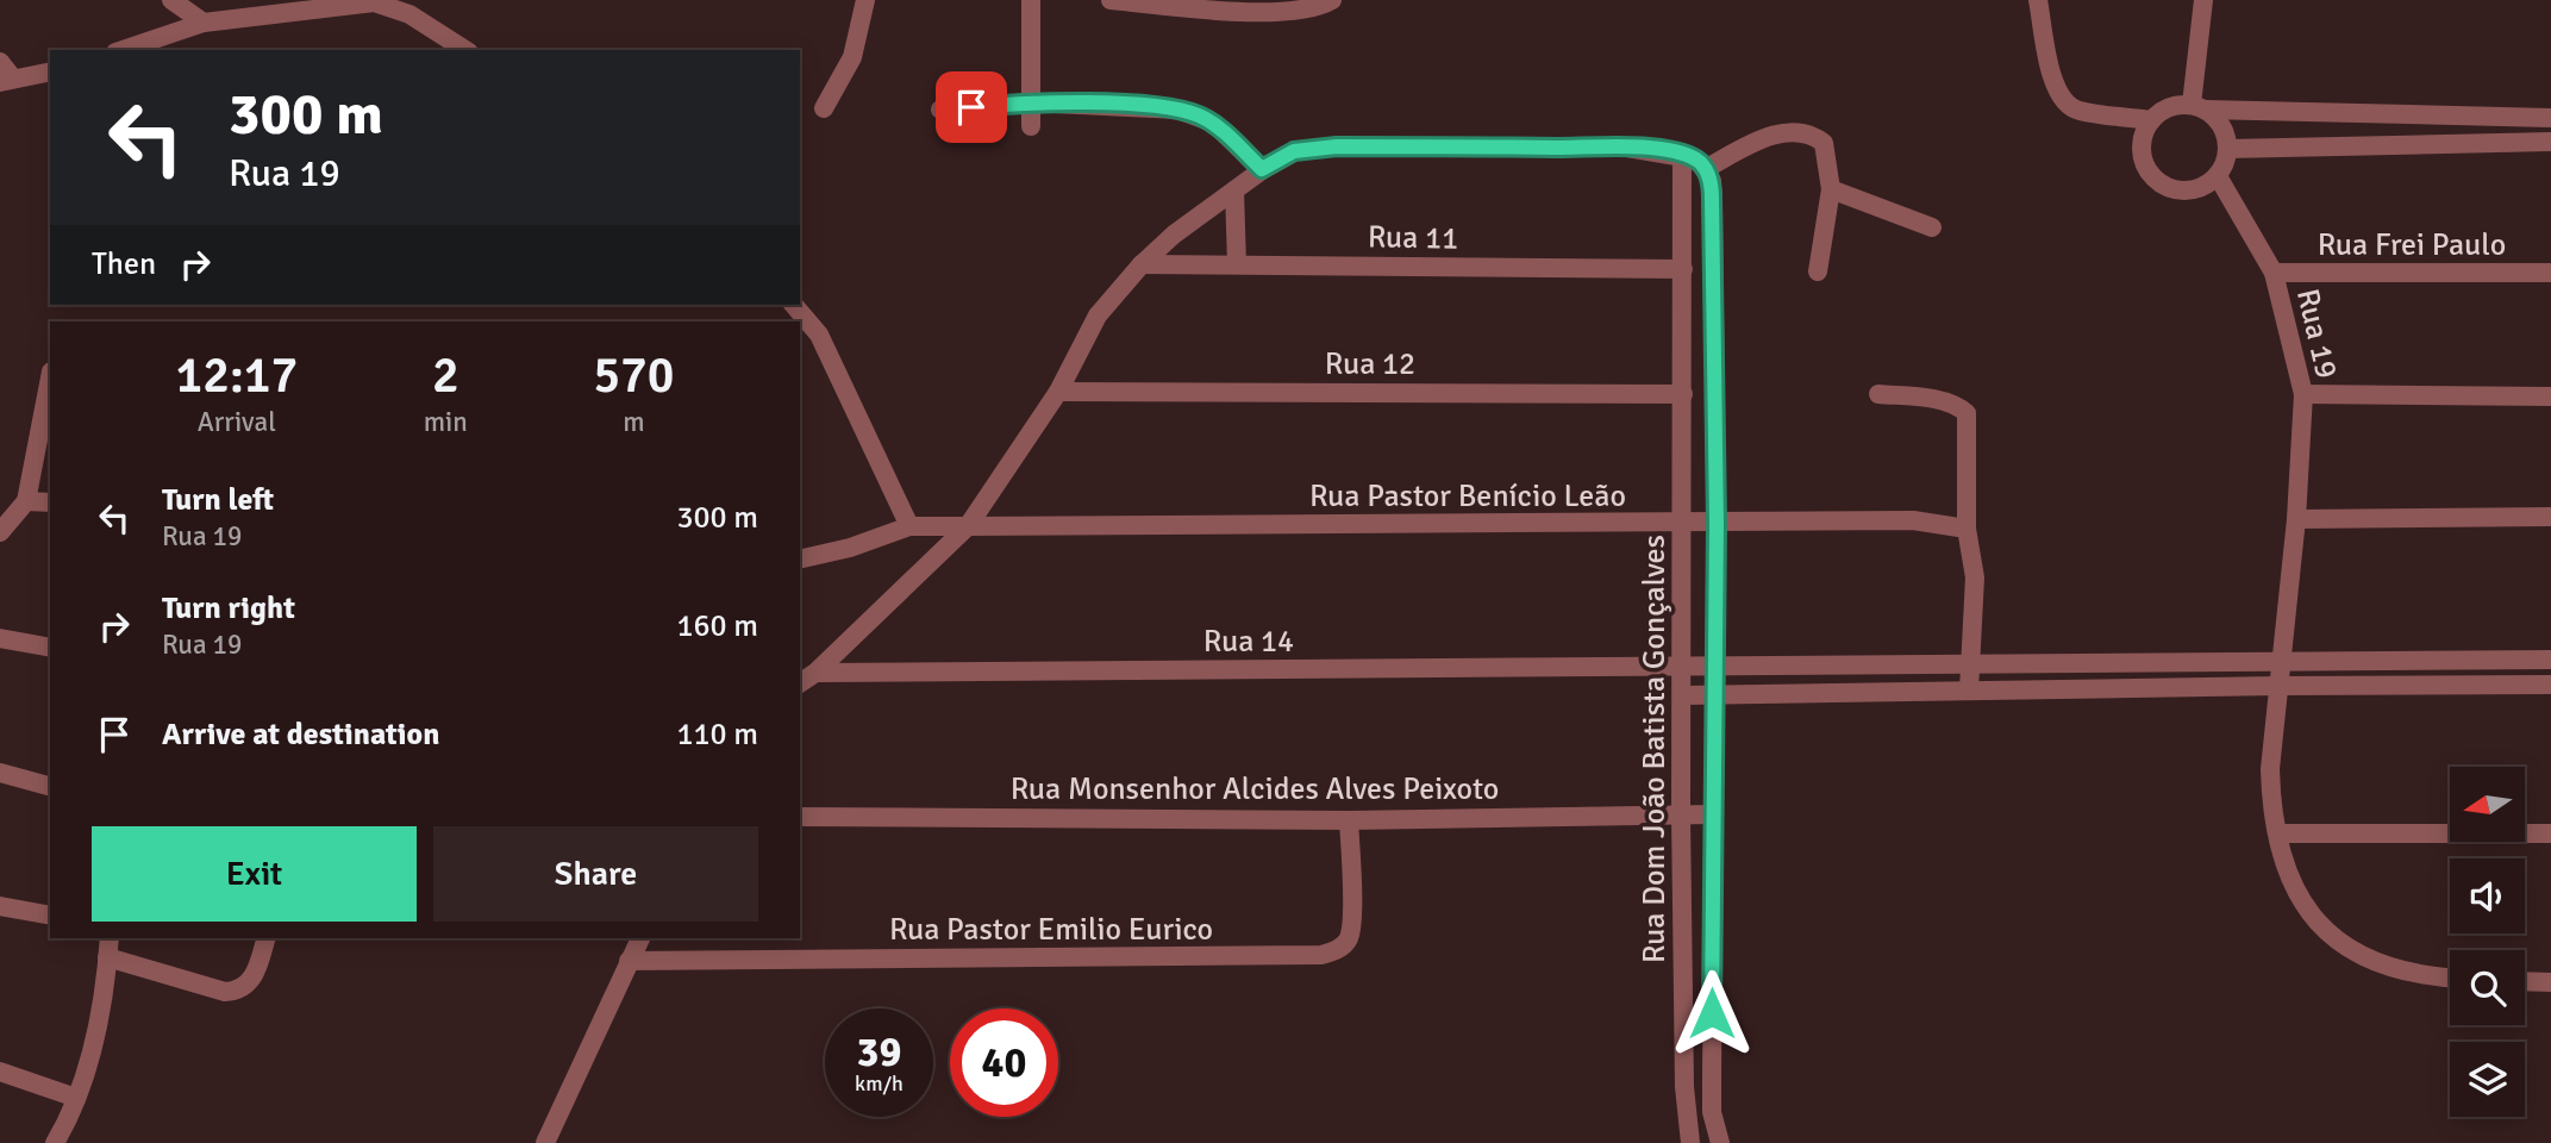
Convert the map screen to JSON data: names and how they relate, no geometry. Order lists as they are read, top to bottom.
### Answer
{
  "streets": {
    "street": [
      "Rua 11",
      "Rua Frei Paulo",
      "Rua 19",
      "Rua 12",
      "Rua Pastor Benício Leão",
      "Rua 14",
      "Rua Dom João Batista Gonçalves",
      "Rua Monsenhor Alcides Alves Peixoto",
      "Rua Pastor Emilio Eurico"
    ]
  },
  "crossings": [
    ["Rua 11", "Rua Dom João Batista Gonçalves"],
    ["Rua Frei Paulo", "Rua 19"],
    ["Rua 19", "Rua 14"],
    ["Rua 12", "Rua Dom João Batista Gonçalves"],
    ["Rua Pastor Benício Leão", "Rua Dom João Batista Gonçalves"],
    ["Rua 14", "Rua Dom João Batista Gonçalves"],
    ["Rua Dom João Batista Gonçalves", "Rua Monsenhor Alcides Alves Peixoto"],
    ["Rua Monsenhor Alcides Alves Peixoto", "Rua Pastor Emilio Eurico"]
  ],
  "north": "left",
  "page": {
    "turn": ["300 m", "Rua 19"],
    "then": "Then",
    "eta": [
      "12:17",
      "Arrival",
      "2",
      "min",
      "570",
      "m"
    ],
    "list": [
      {
        "name": "Turn left",
        "note": "Rua 19",
        "value": "300 m"
      },
      {
        "name": "Turn right",
        "note": "Rua 19",
        "value": "160 m"
      },
      {
        "name": "Arrive at destination",
        "value": "110 m"
      }
    ],
    "buttons": ["Exit", "Share"],
    "speed": "39 km/h",
    "limit": "40"
  }
}
